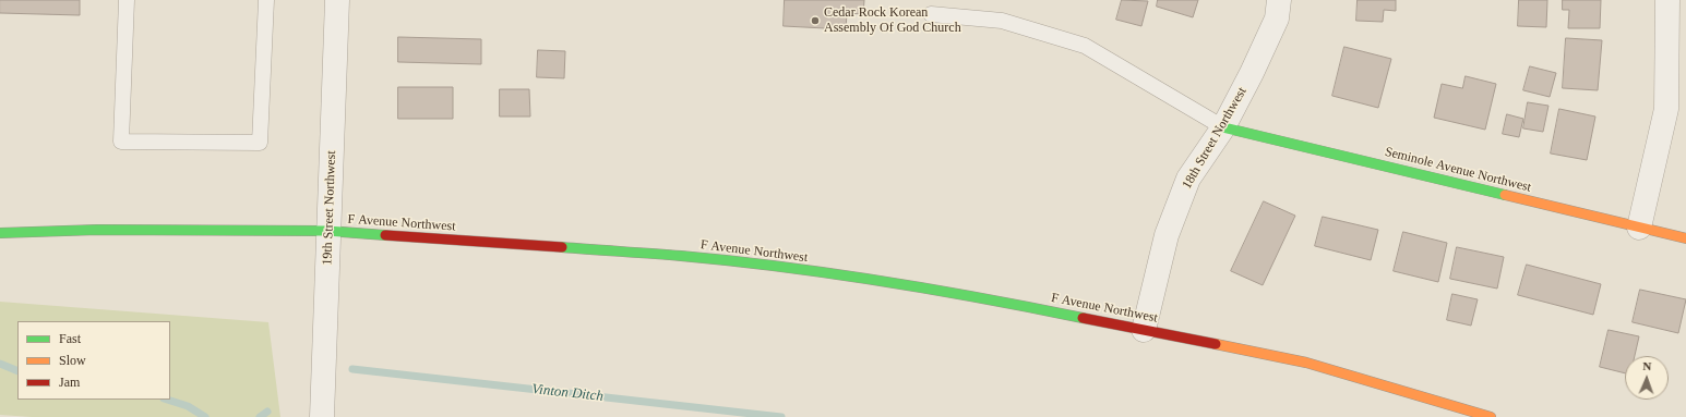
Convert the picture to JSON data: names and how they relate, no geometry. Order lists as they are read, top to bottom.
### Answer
{
  "streets": {
    "main road": ["Seminole Avenue Northwest", "F Avenue Northwest"],
    "street": ["18th Street Northwest", "19th Street Northwest"]
  },
  "crossings": [
    ["18th Street Northwest", "Seminole Avenue Northwest"],
    ["18th Street Northwest", "F Avenue Northwest"],
    ["19th Street Northwest", "F Avenue Northwest"]
  ],
  "water": ["Vinton Ditch"],
  "places": ["Cedar Rock Korean Assembly Of God Church"],
  "legend": ["Fast", "Slow", "Jam"],
  "north": "top"
}
